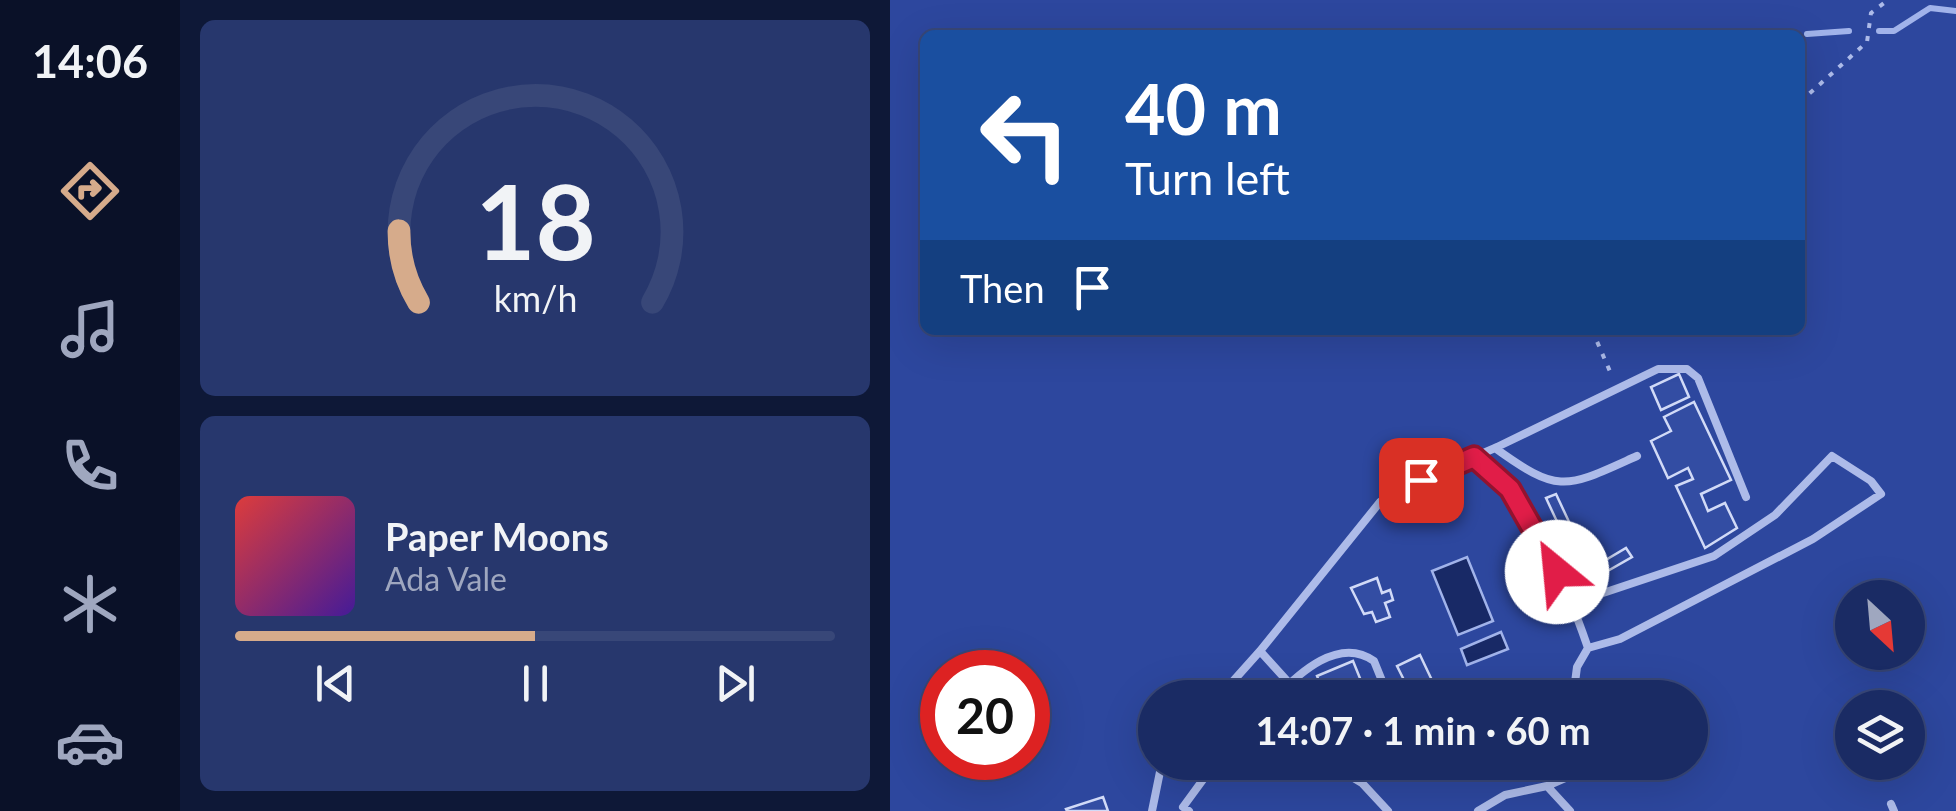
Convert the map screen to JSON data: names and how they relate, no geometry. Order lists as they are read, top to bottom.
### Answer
{
  "north": "bottom right",
  "page": {
    "tabs": "14:06",
    "turn": ["40 m", "Turn left"],
    "then": "Then",
    "song": ["Paper Moons", "Ada Vale"],
    "limit": "20",
    "trip": "14:07 · 1 min · 60 m",
    "gauge": ["18", "km/h"]
  }
}
